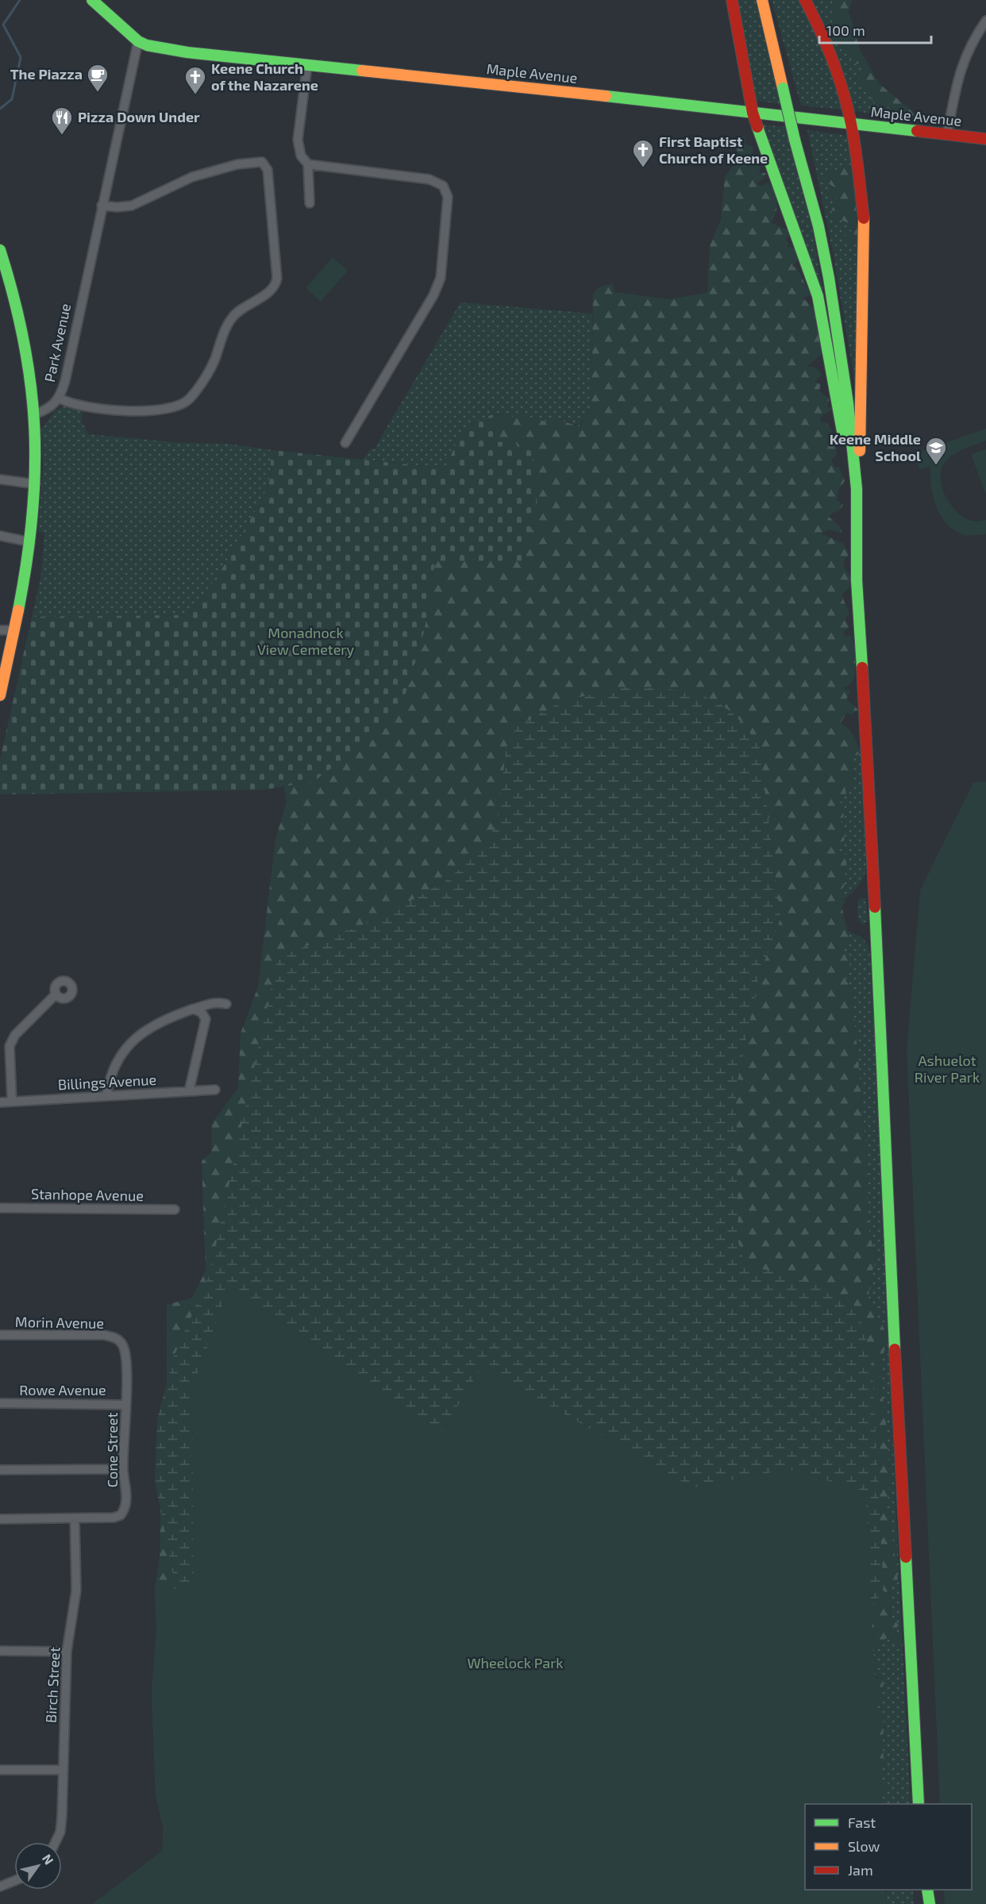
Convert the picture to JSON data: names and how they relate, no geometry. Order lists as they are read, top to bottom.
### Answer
{
  "streets": {
    "main road": ["Maple Avenue"],
    "street": [
      "Park Avenue",
      "Billings Avenue",
      "Stanhope Avenue",
      "Morin Avenue",
      "Rowe Avenue",
      "Cone Street",
      "Birch Street"
    ]
  },
  "crossings": [
    ["Maple Avenue", "Park Avenue"],
    ["Morin Avenue", "Cone Street"],
    ["Rowe Avenue", "Cone Street"],
    ["Cone Street", "Birch Street"]
  ],
  "parks": ["Monadnock View Cemetery", "Ashuelot River Park", "Wheelock Park"],
  "places": {
    "cafe": ["The Piazza"],
    "church": ["Keene Church of the Nazarene", "First Baptist Church of Keene"],
    "restaurant": ["Pizza Down Under"],
    "school or university": ["Keene Middle School"]
  },
  "legend": ["Fast", "Slow", "Jam"],
  "scale_bar": "100 m",
  "north": "top right"
}
